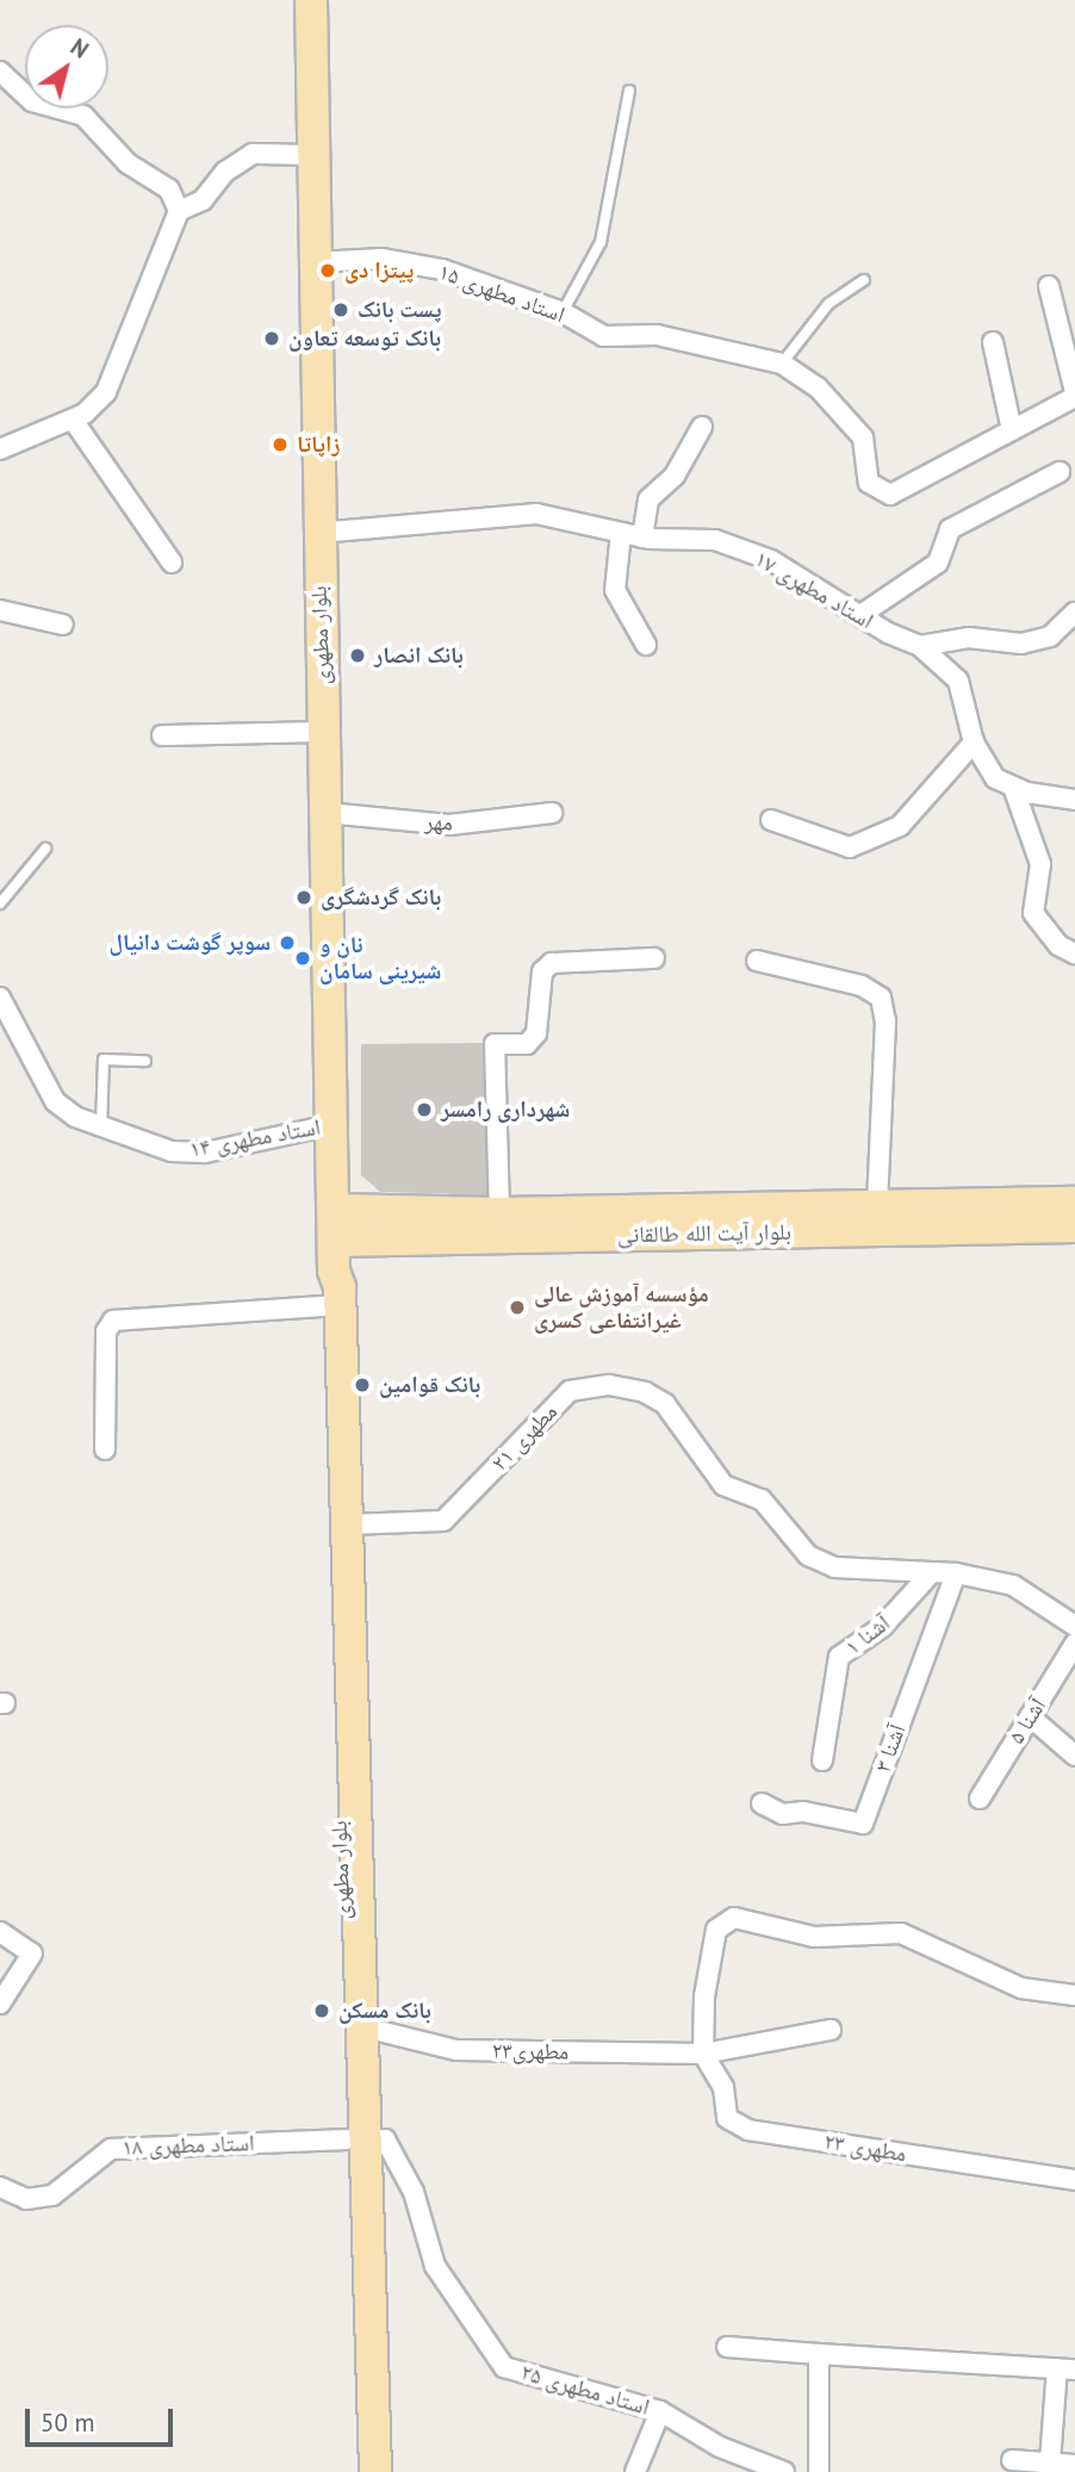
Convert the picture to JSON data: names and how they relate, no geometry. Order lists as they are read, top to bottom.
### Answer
{
  "streets": {
    "main road": ["بلوار مطهری", "بلوار آیت الله طالقانی"],
    "street": [
      "استاد مطهری ۱۵",
      "استاد مطهری ۱۷",
      "مهر",
      "استاد مطهری ۱۴",
      "مطهری ۲۱",
      "آشنا ۱",
      "آشنا ۵",
      "آشنا ۳",
      "مطهری۲۳",
      "استاد مطهری ۱۸",
      "مطهری ۲۳",
      "استاد مطهری ۲۵"
    ]
  },
  "crossings": [
    ["استاد مطهری ۱۵", "بلوار مطهری"],
    ["استاد مطهری ۱۷", "بلوار مطهری"],
    ["بلوار مطهری", "مهر"],
    ["بلوار مطهری", "استاد مطهری ۱۴"],
    ["بلوار مطهری", "بلوار آیت الله طالقانی"],
    ["بلوار مطهری", "مطهری ۲۱"],
    ["بلوار مطهری", "مطهری۲۳"],
    ["بلوار مطهری", "استاد مطهری ۱۸"],
    ["بلوار مطهری", "استاد مطهری ۲۵"],
    ["مطهری ۲۱", "آشنا ۱"],
    ["مطهری ۲۱", "آشنا ۳"],
    ["مطهری۲۳", "مطهری ۲۳"],
    ["استاد مطهری ۱۸", "استاد مطهری ۲۵"]
  ],
  "places": [
    "پیتزا دی",
    "پست بانک",
    "بانک توسعه تعاون",
    "زاپاتا",
    "بانک انصار",
    "بانک گردشگری",
    "سوپر گوشت دانیال",
    "نان و شیرینی سامان",
    "شهرداری رامسر",
    "مؤسسه آموزش عالی غیرانتفاعی کسری",
    "بانک قوامین",
    "بانک مسکن"
  ],
  "scale_bar": "50 m",
  "north": "top right"
}
